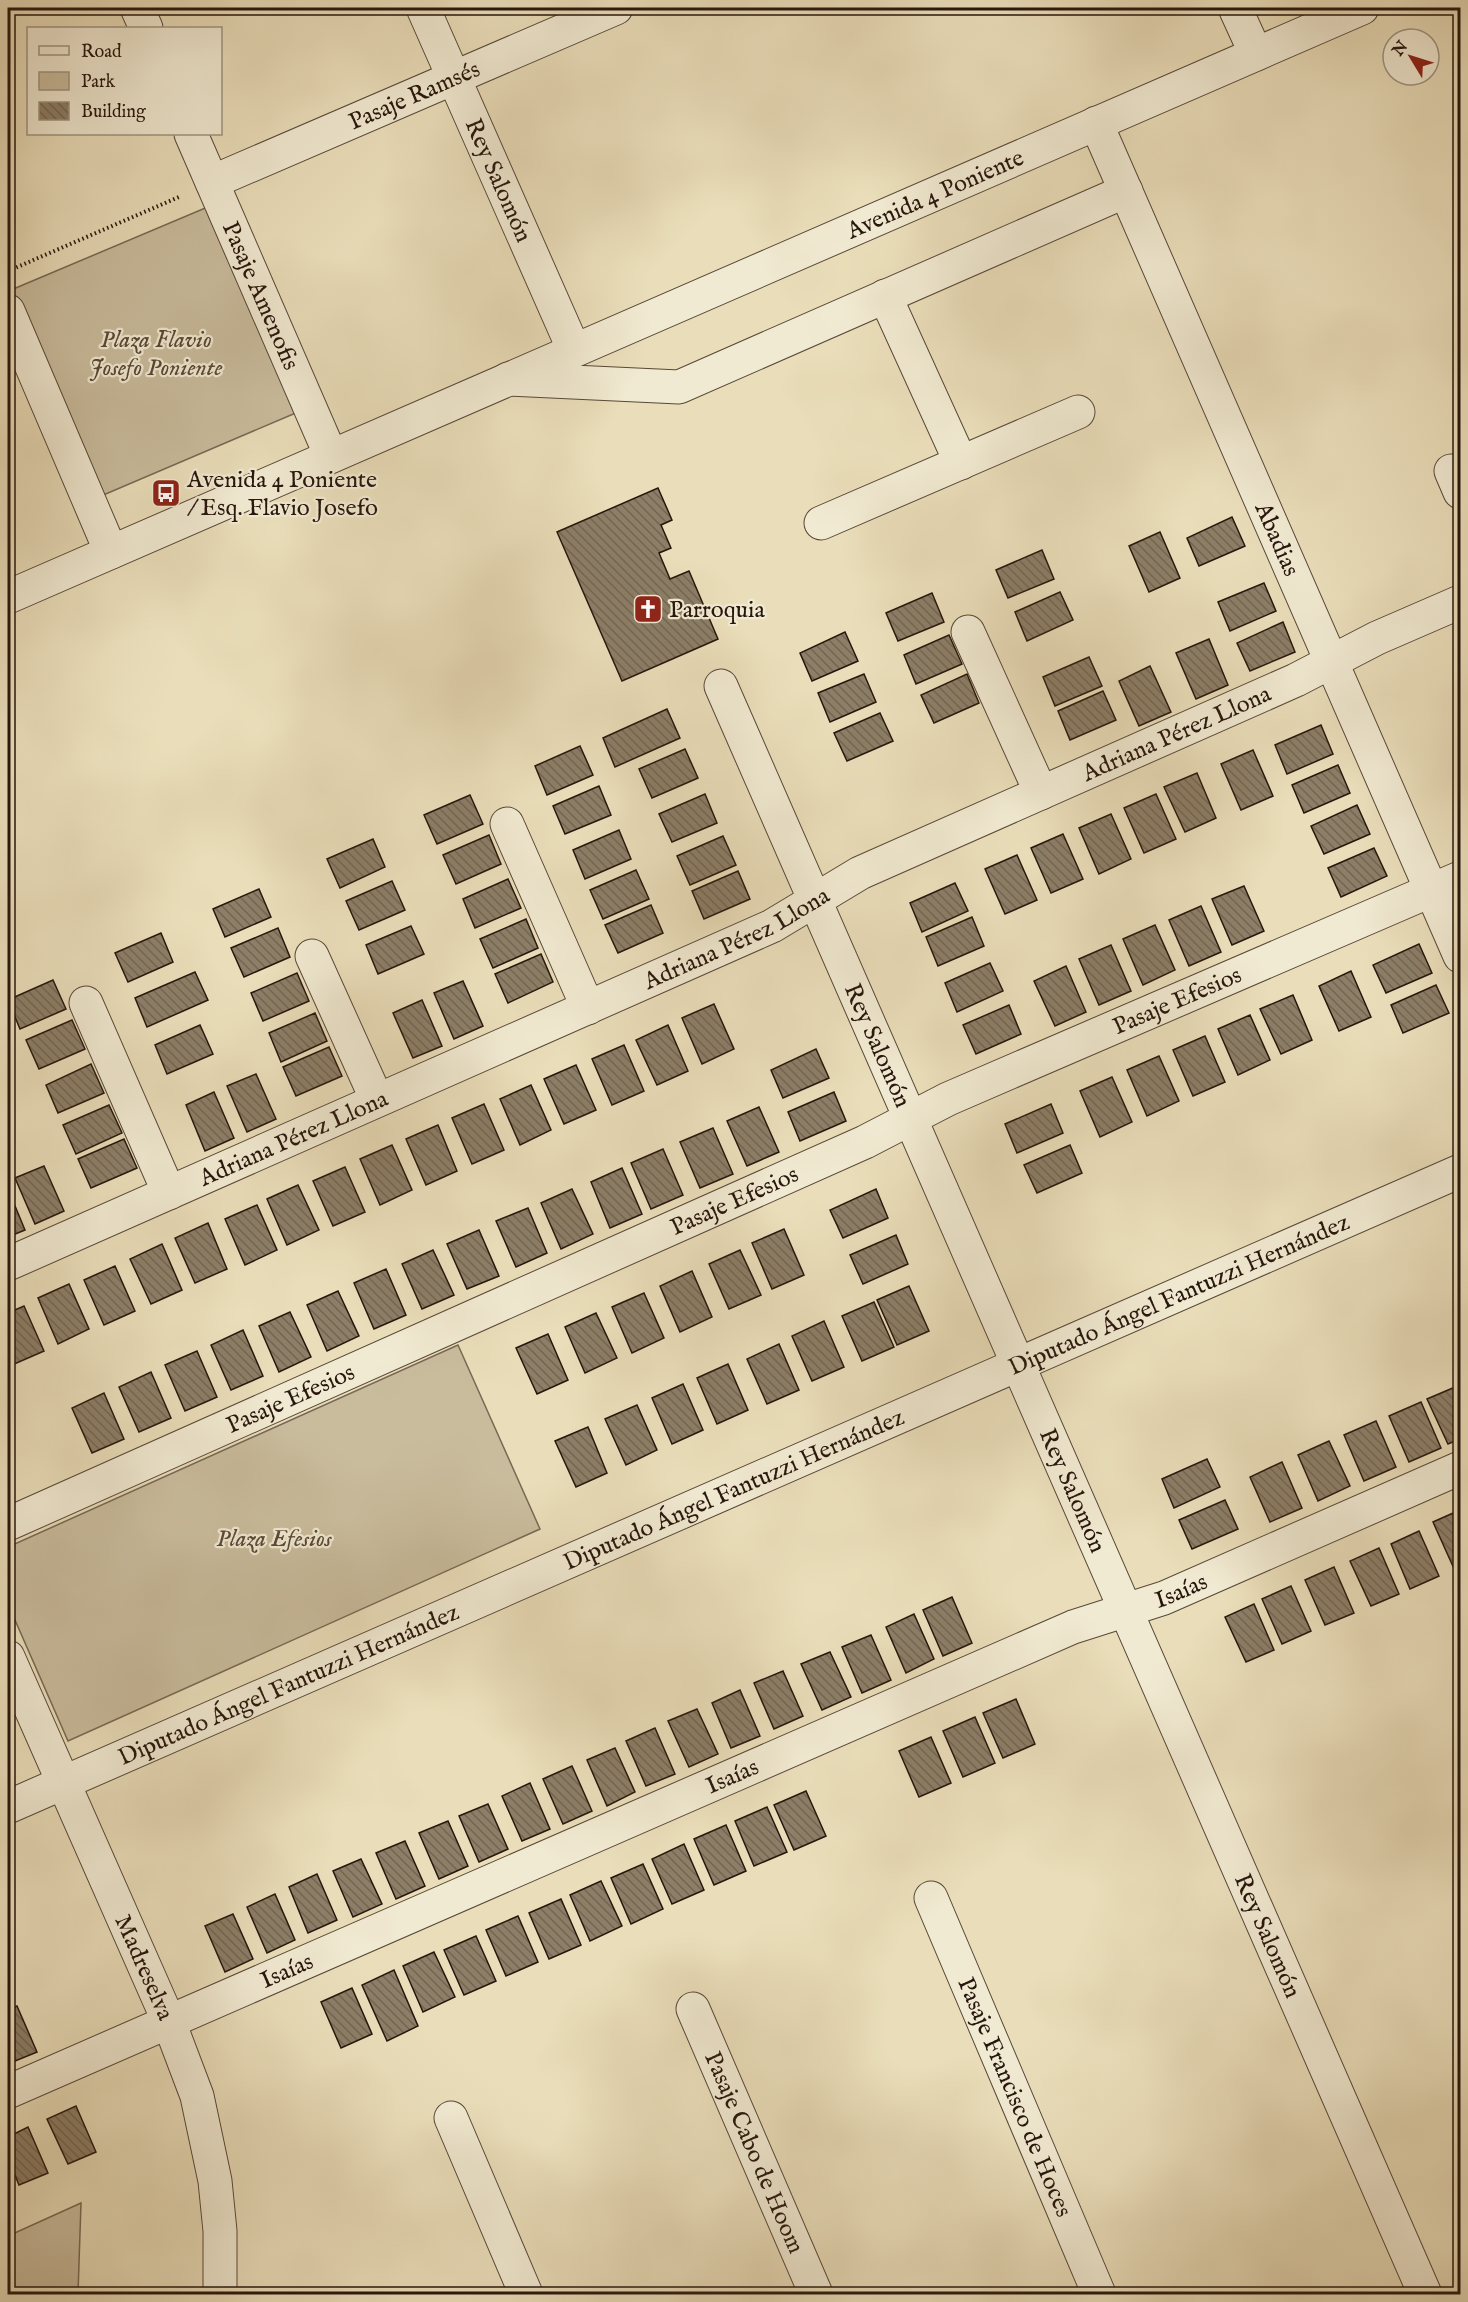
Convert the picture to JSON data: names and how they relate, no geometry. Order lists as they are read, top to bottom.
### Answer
{
  "streets": {
    "street": [
      "Pasaje Ramsés",
      "Rey Salomón",
      "Avenida 4 Poniente",
      "Pasaje Amenofis",
      "Abadias",
      "Adriana Pérez Llona",
      "Pasaje Efesios",
      "Diputado Ángel Fantuzzi Hernández",
      "Isaías",
      "Madreselva",
      "Pasaje Francisco de Hoces",
      "Pasaje Cabo de Hoom"
    ]
  },
  "crossings": [
    ["Pasaje Ramsés", "Rey Salomón"],
    ["Pasaje Ramsés", "Pasaje Amenofis"],
    ["Rey Salomón", "Avenida 4 Poniente"],
    ["Rey Salomón", "Adriana Pérez Llona"],
    ["Rey Salomón", "Pasaje Efesios"],
    ["Rey Salomón", "Diputado Ángel Fantuzzi Hernández"],
    ["Rey Salomón", "Isaías"],
    ["Avenida 4 Poniente", "Pasaje Amenofis"],
    ["Avenida 4 Poniente", "Abadias"],
    ["Abadias", "Adriana Pérez Llona"],
    ["Abadias", "Pasaje Efesios"],
    ["Diputado Ángel Fantuzzi Hernández", "Madreselva"],
    ["Isaías", "Madreselva"]
  ],
  "parks": ["Plaza Flavio Josefo Poniente", "Plaza Efesios"],
  "places": {
    "bus stop": ["Avenida 4 Poniente / Esq. Flavio Josefo"],
    "church": ["Parroquia"]
  },
  "legend": ["Road", "Park", "Building"],
  "north": "top left"
}
